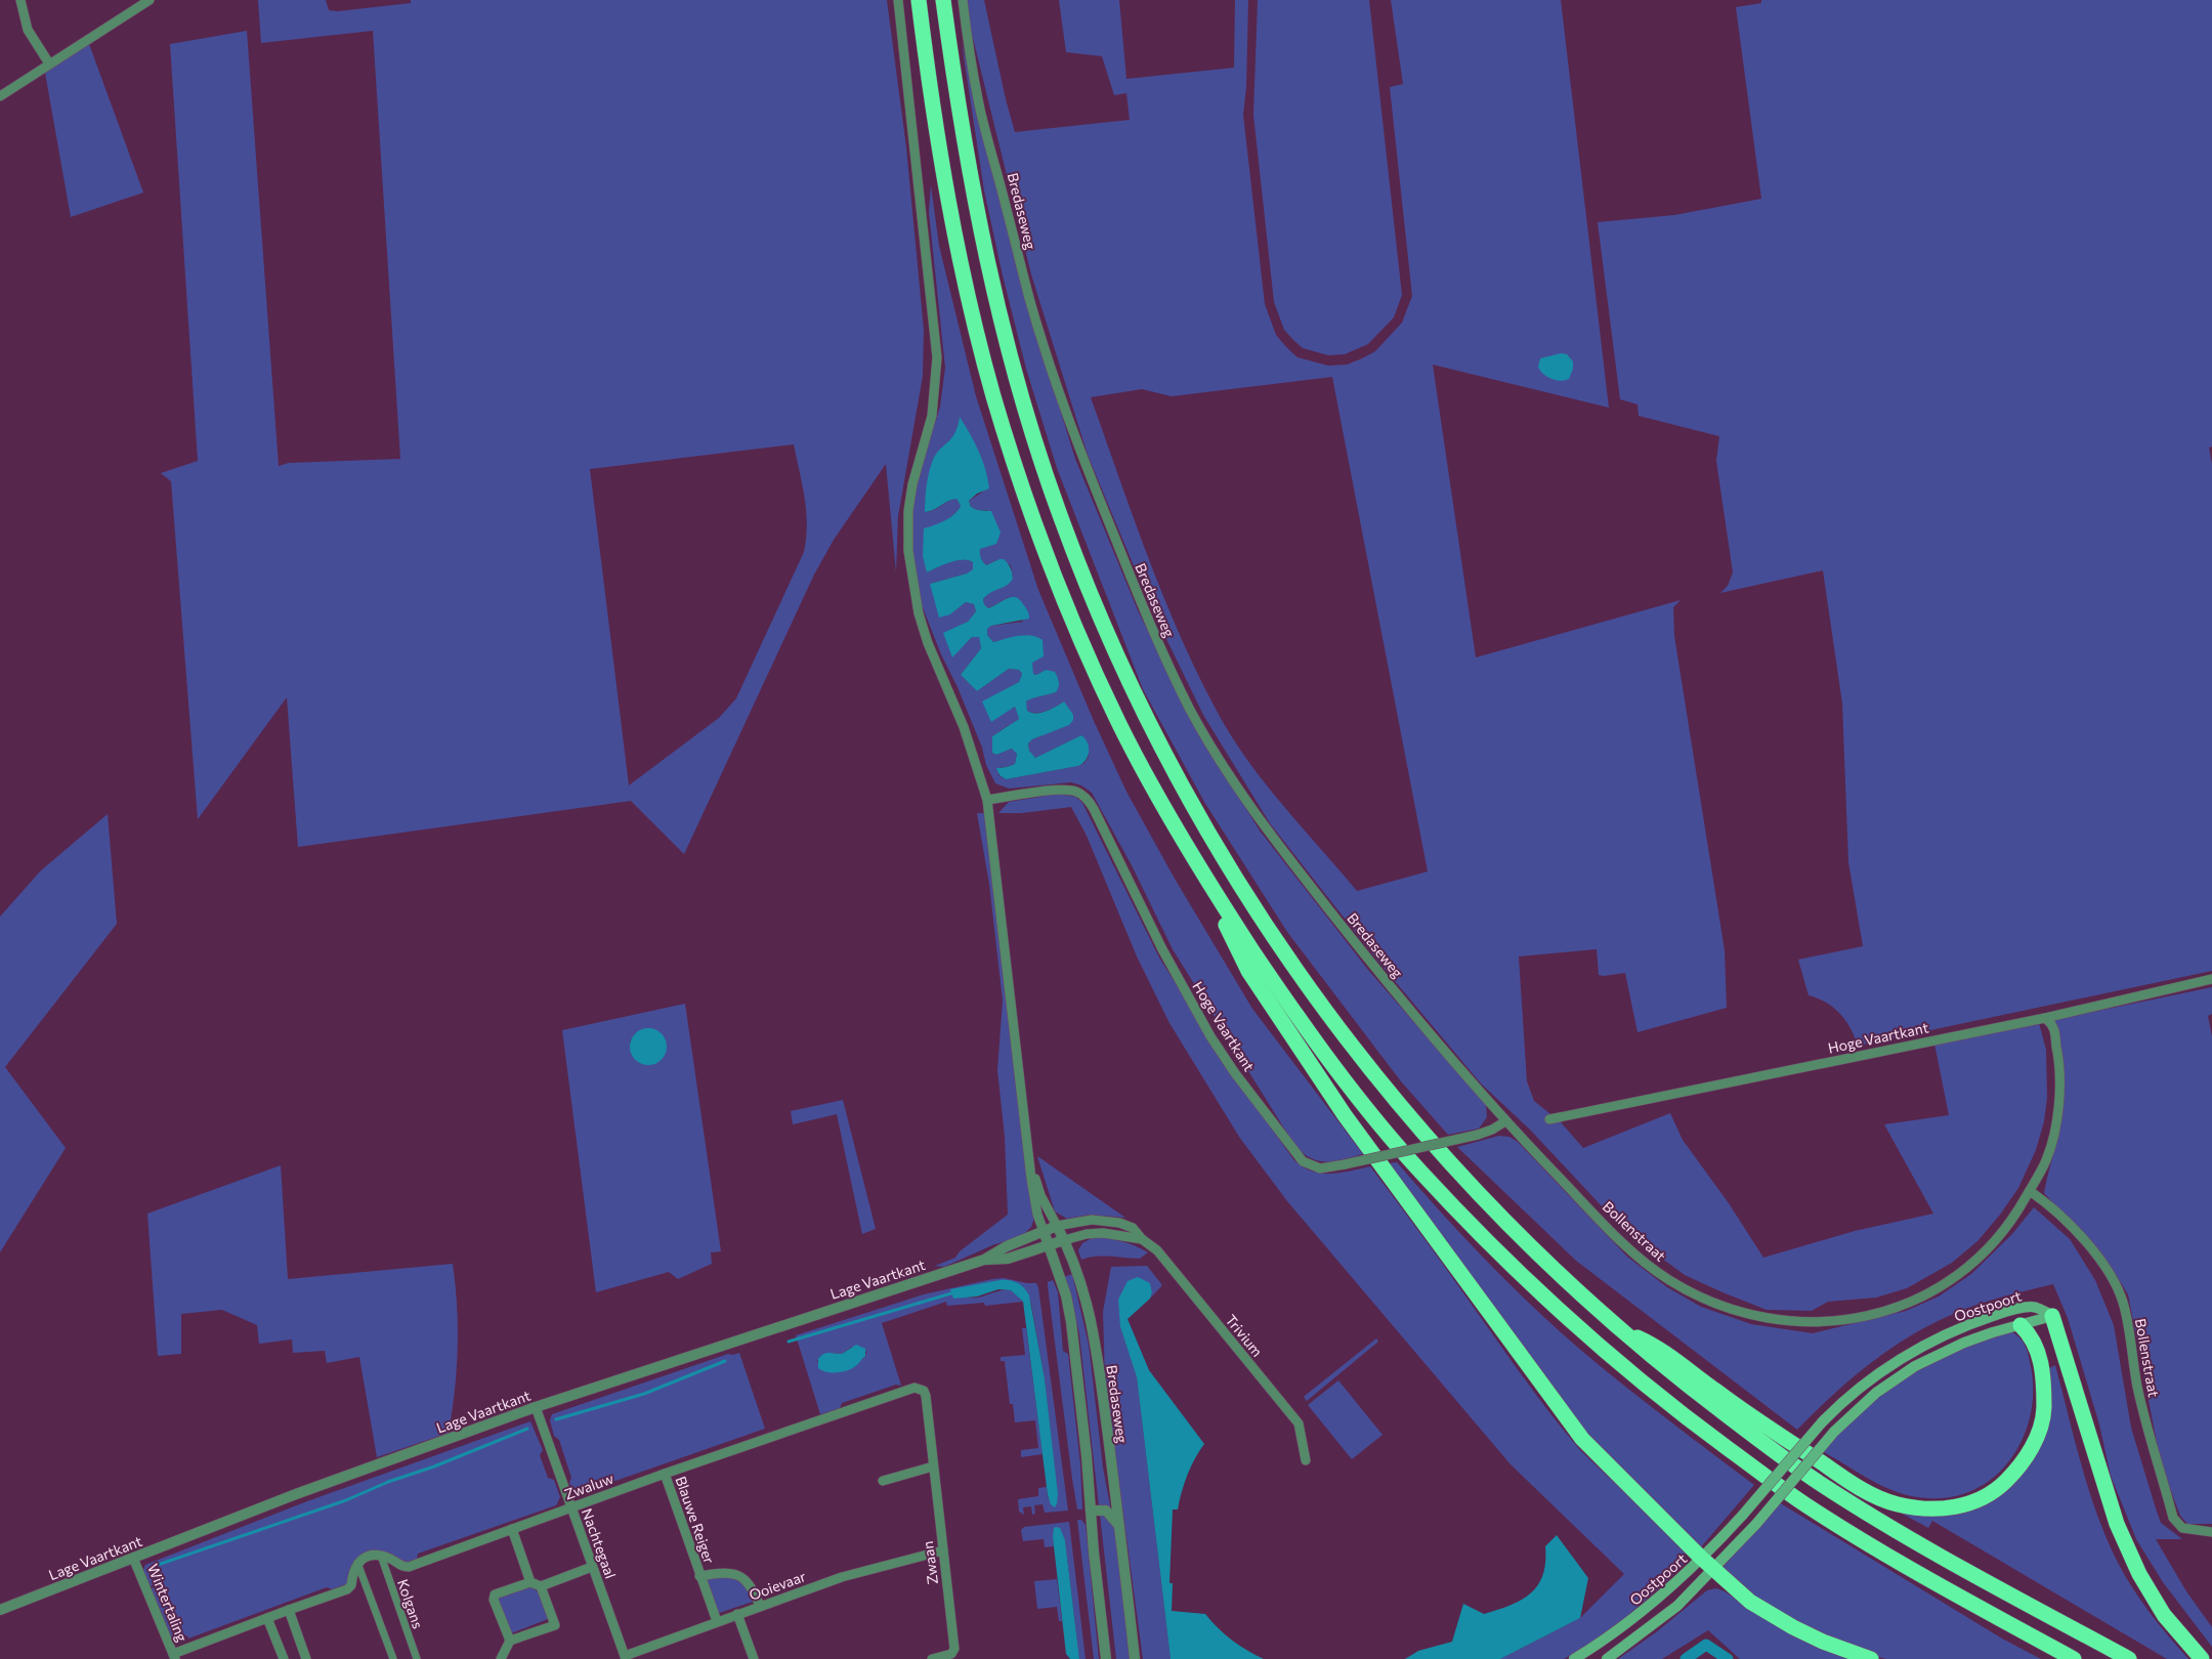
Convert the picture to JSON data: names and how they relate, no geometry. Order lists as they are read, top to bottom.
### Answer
{
  "streets": {
    "main road": ["Oostpoort"],
    "street": [
      "Bredaseweg",
      "Hoge Vaartkant",
      "Bollenstraat",
      "Lage Vaartkant",
      "Trivium",
      "Zwaluw",
      "Blauwe Reiger",
      "Nachtegaal",
      "Zwaan",
      "Ooievaar",
      "Wintertaling",
      "Kolgans"
    ]
  },
  "crossings": [
    ["Bredaseweg", "Hoge Vaartkant"],
    ["Bredaseweg", "Bollenstraat"],
    ["Bredaseweg", "Lage Vaartkant"],
    ["Bredaseweg", "Trivium"],
    ["Hoge Vaartkant", "Bollenstraat"],
    ["Lage Vaartkant", "Trivium"],
    ["Lage Vaartkant", "Nachtegaal"],
    ["Lage Vaartkant", "Wintertaling"],
    ["Zwaluw", "Blauwe Reiger"],
    ["Zwaluw", "Nachtegaal"],
    ["Zwaluw", "Zwaan"],
    ["Zwaluw", "Kolgans"],
    ["Blauwe Reiger", "Ooievaar"],
    ["Nachtegaal", "Ooievaar"],
    ["Zwaan", "Ooievaar"]
  ]
}
